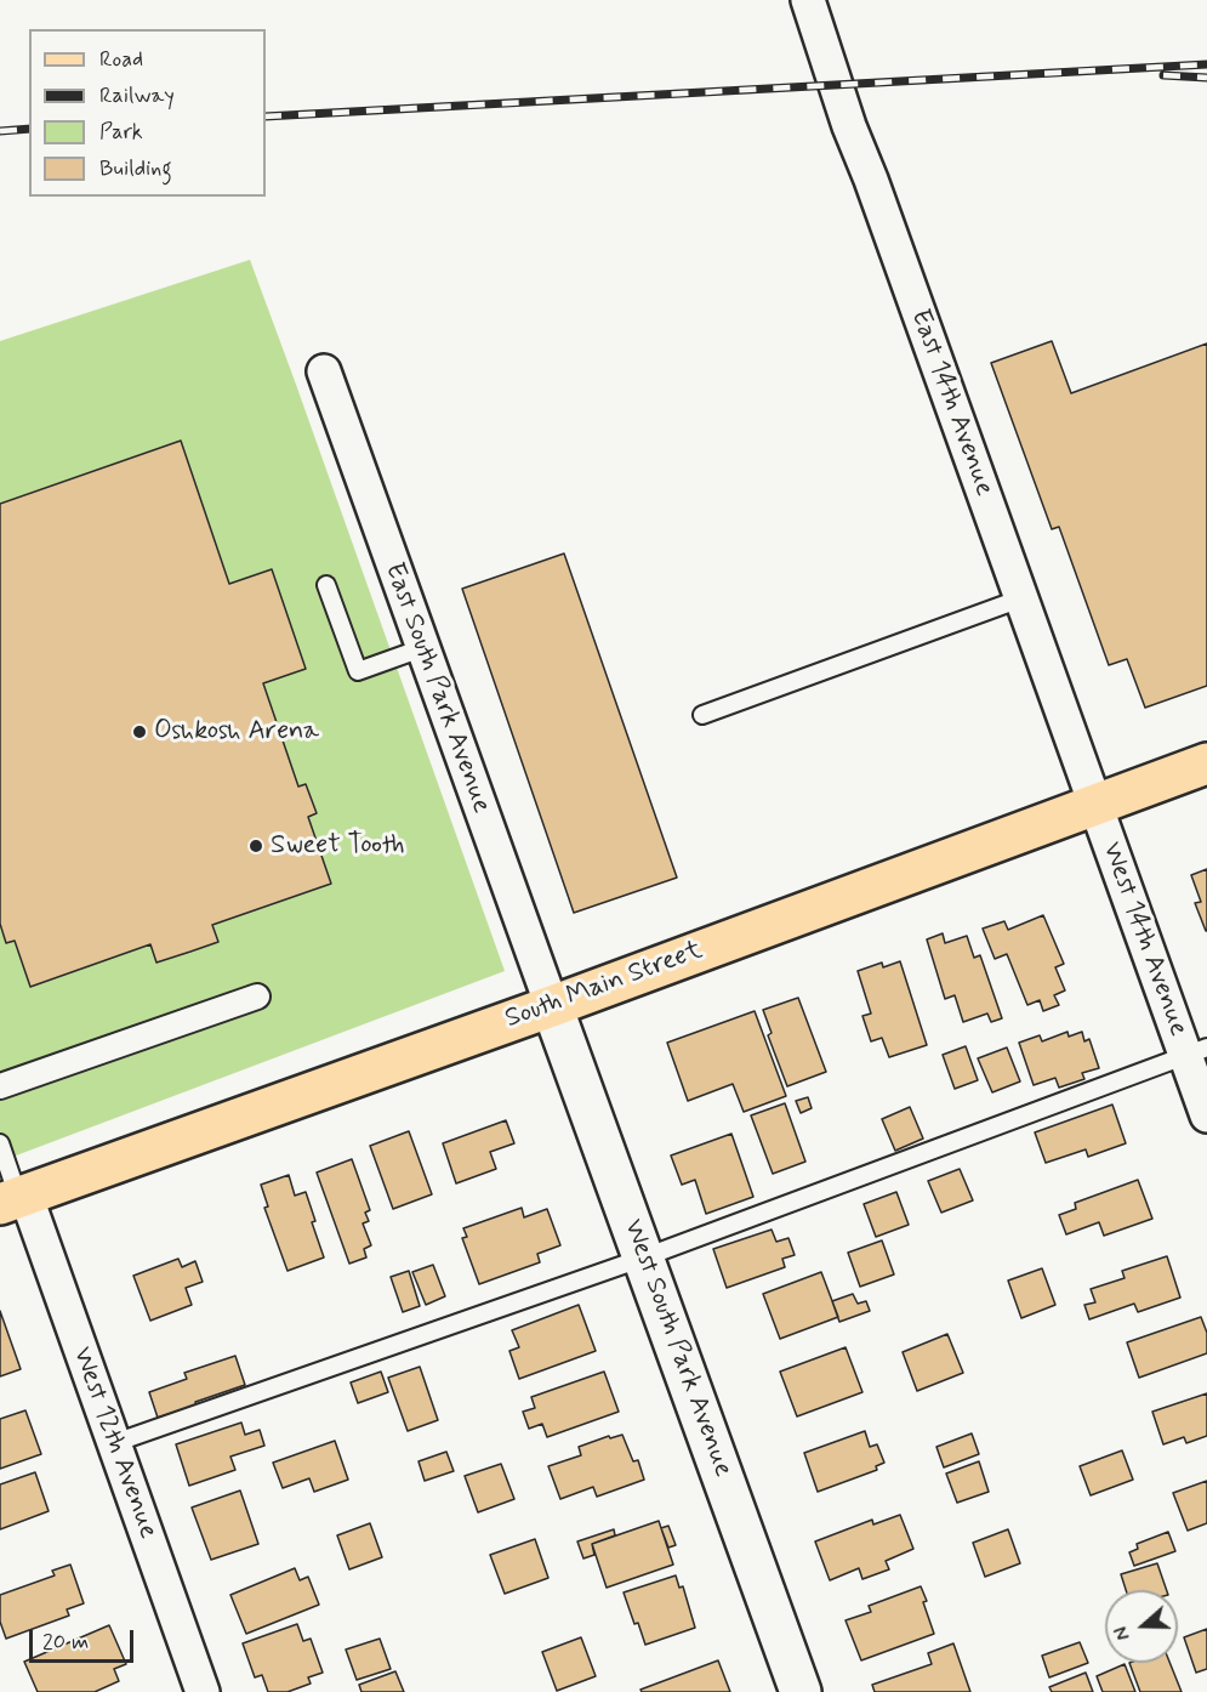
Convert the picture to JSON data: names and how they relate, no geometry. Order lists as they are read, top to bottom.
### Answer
{
  "streets": {
    "main road": ["South Main Street", "West South Park Avenue"],
    "street": [
      "East 14th Avenue",
      "East South Park Avenue",
      "West 14th Avenue",
      "West 12th Avenue"
    ]
  },
  "crossings": [
    ["East 14th Avenue", "West 14th Avenue"],
    ["East 14th Avenue", "South Main Street"],
    ["East South Park Avenue", "South Main Street"],
    ["East South Park Avenue", "West South Park Avenue"],
    ["West 14th Avenue", "South Main Street"],
    ["South Main Street", "West South Park Avenue"],
    ["South Main Street", "West 12th Avenue"]
  ],
  "places": ["Oshkosh Arena", "Sweet Tooth"],
  "legend": [
    "Road",
    "Railway",
    "Park",
    "Building"
  ],
  "scale_bar": "20 m",
  "north": "left"
}
